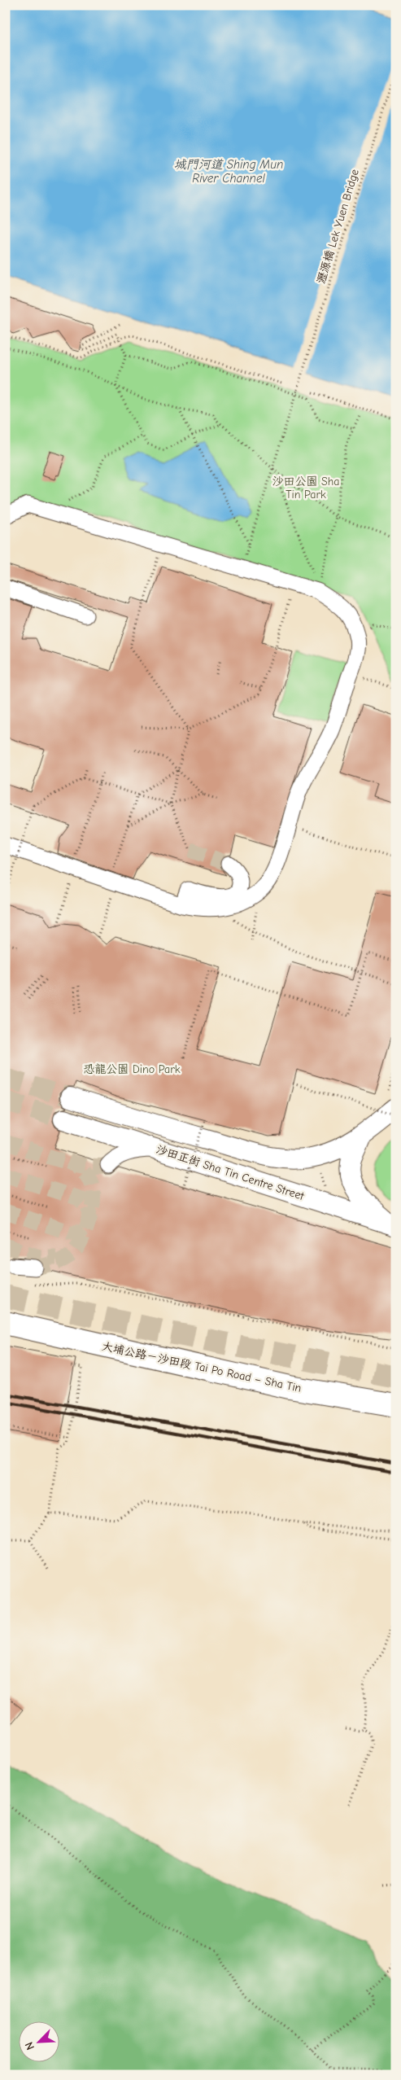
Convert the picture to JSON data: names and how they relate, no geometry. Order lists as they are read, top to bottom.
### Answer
{
  "streets": {
    "highway": ["大埔公路－沙田段 Tai Po Road – Sha Tin"],
    "main road": ["沙田正街 Sha Tin Centre Street"],
    "path": ["瀝源橋 Lek Yuen Bridge"]
  },
  "water": ["城門河道 Shing Mun River Channel"],
  "parks": ["沙田公園 Sha Tin Park", "恐龍公園 Dino Park"],
  "north": "bottom left"
}
